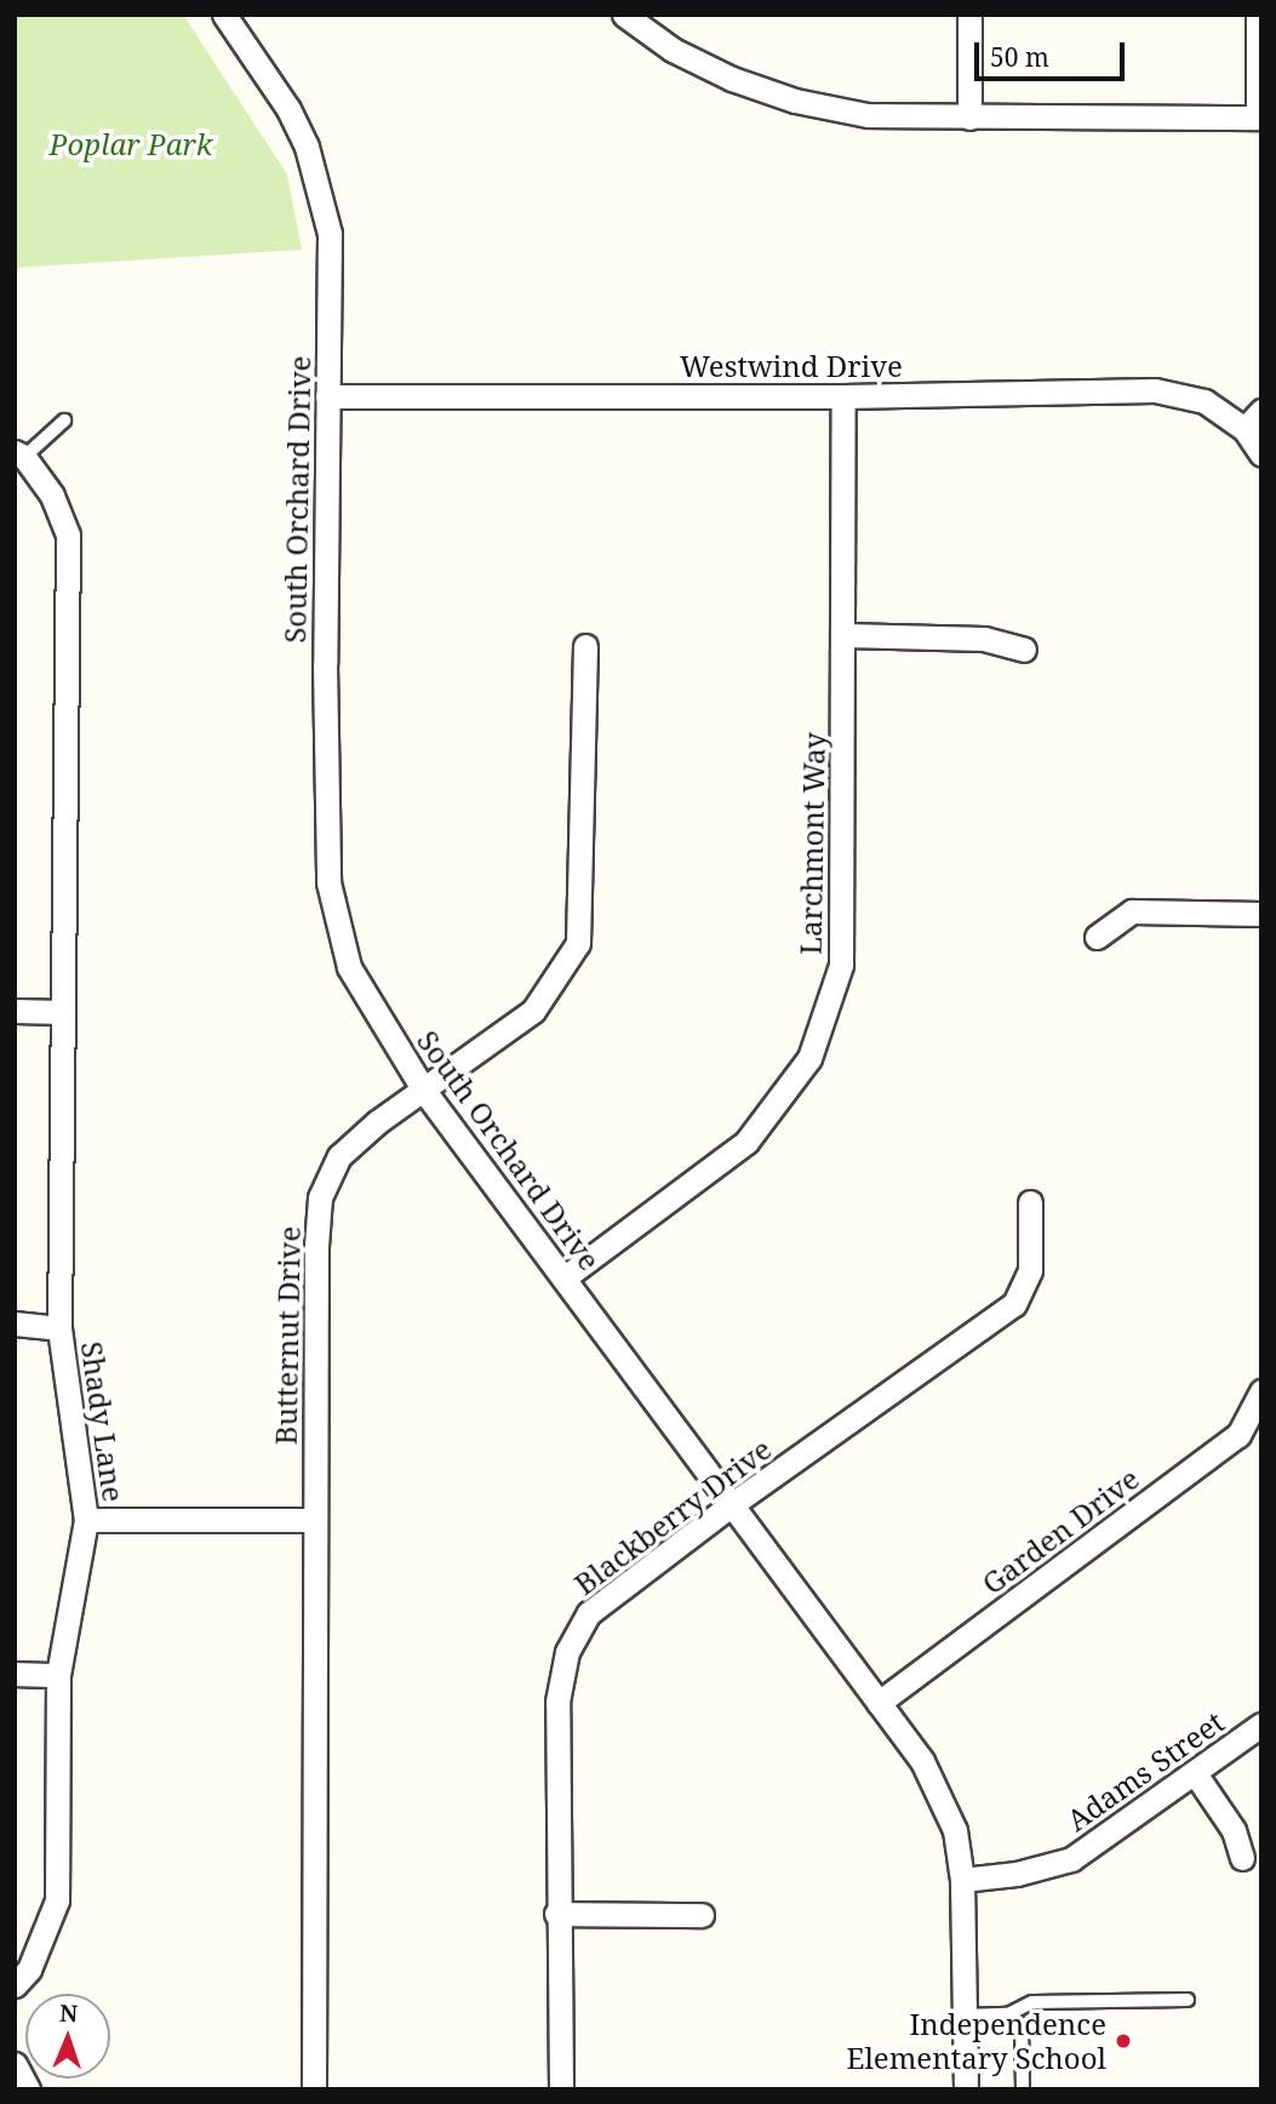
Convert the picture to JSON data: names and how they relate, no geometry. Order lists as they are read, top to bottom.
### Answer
{
  "streets": {
    "street": [
      "Westwind Drive",
      "South Orchard Drive",
      "Larchmont Way",
      "Butternut Drive",
      "Shady Lane",
      "Blackberry Drive",
      "Garden Drive",
      "Adams Street"
    ]
  },
  "crossings": [
    ["Westwind Drive", "South Orchard Drive"],
    ["Westwind Drive", "Larchmont Way"],
    ["South Orchard Drive", "Larchmont Way"],
    ["South Orchard Drive", "Butternut Drive"],
    ["South Orchard Drive", "Blackberry Drive"],
    ["South Orchard Drive", "Garden Drive"],
    ["South Orchard Drive", "Adams Street"]
  ],
  "parks": ["Poplar Park"],
  "places": ["Independence Elementary School"],
  "scale_bar": "50 m",
  "north": "top"
}
